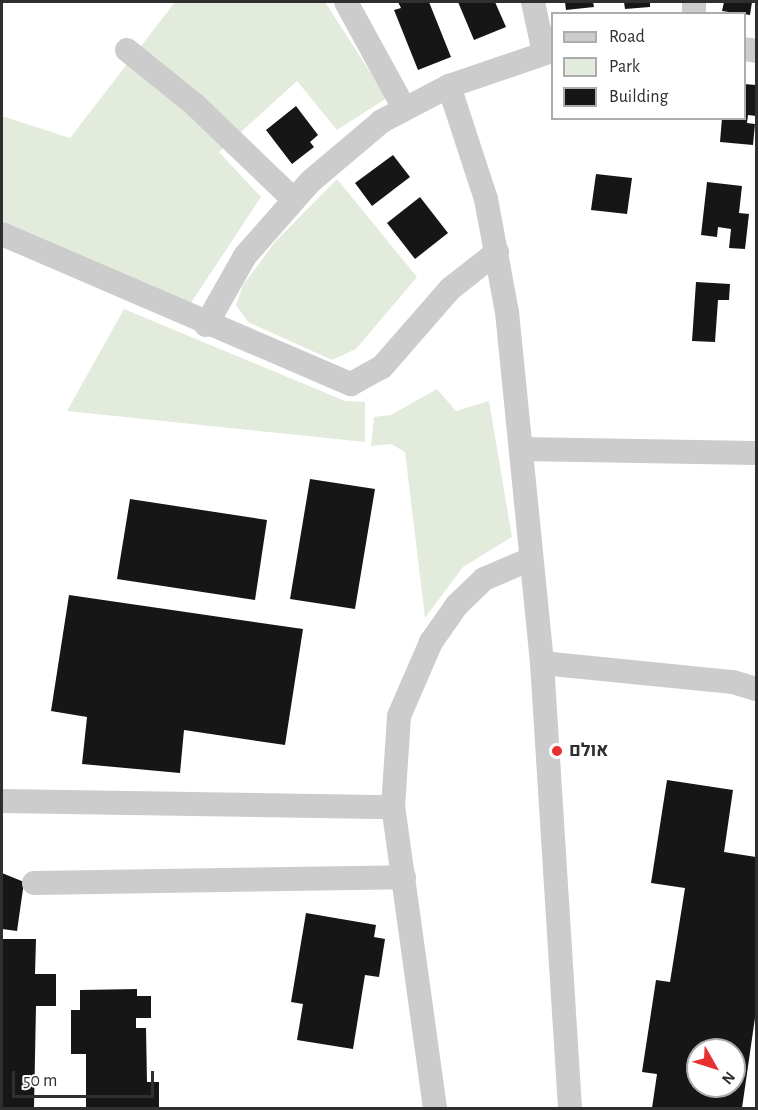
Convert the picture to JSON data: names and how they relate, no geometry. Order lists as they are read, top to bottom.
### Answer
{
  "places": ["אולם"],
  "legend": ["Road", "Park", "Building"],
  "scale_bar": "50 m",
  "north": "bottom right"
}
